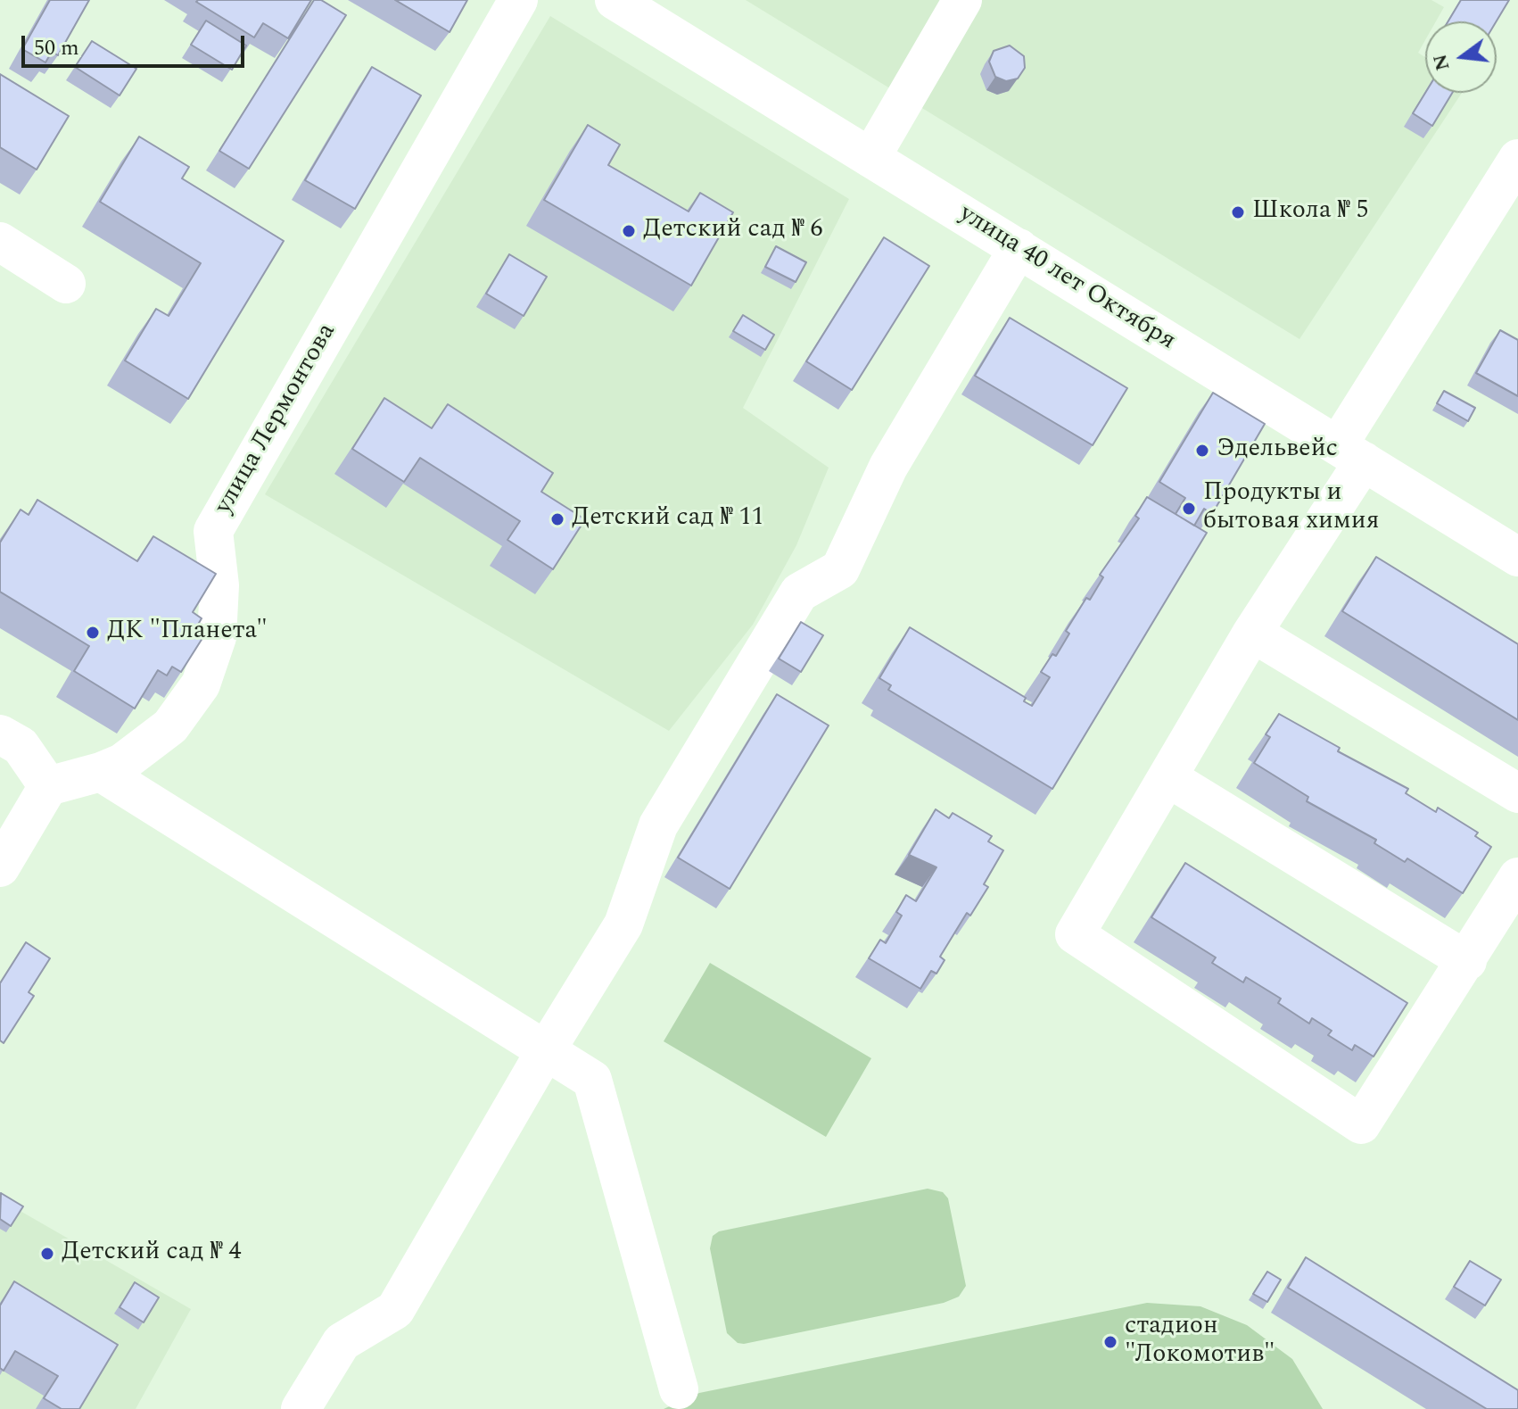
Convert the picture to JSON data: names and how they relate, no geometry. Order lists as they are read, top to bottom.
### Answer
{
  "streets": {
    "street": ["улица 40 лет Октября", "улица Лермонтова"]
  },
  "places": [
    "Школа № 5",
    "Детский сад № 6",
    "Эдельвейс",
    "Продукты и бытовая химия",
    "Детский сад № 11",
    "ДК \"Планета\"",
    "Детский сад № 4",
    "стадион \"Локомотив\""
  ],
  "scale_bar": "50 m",
  "north": "left"
}
